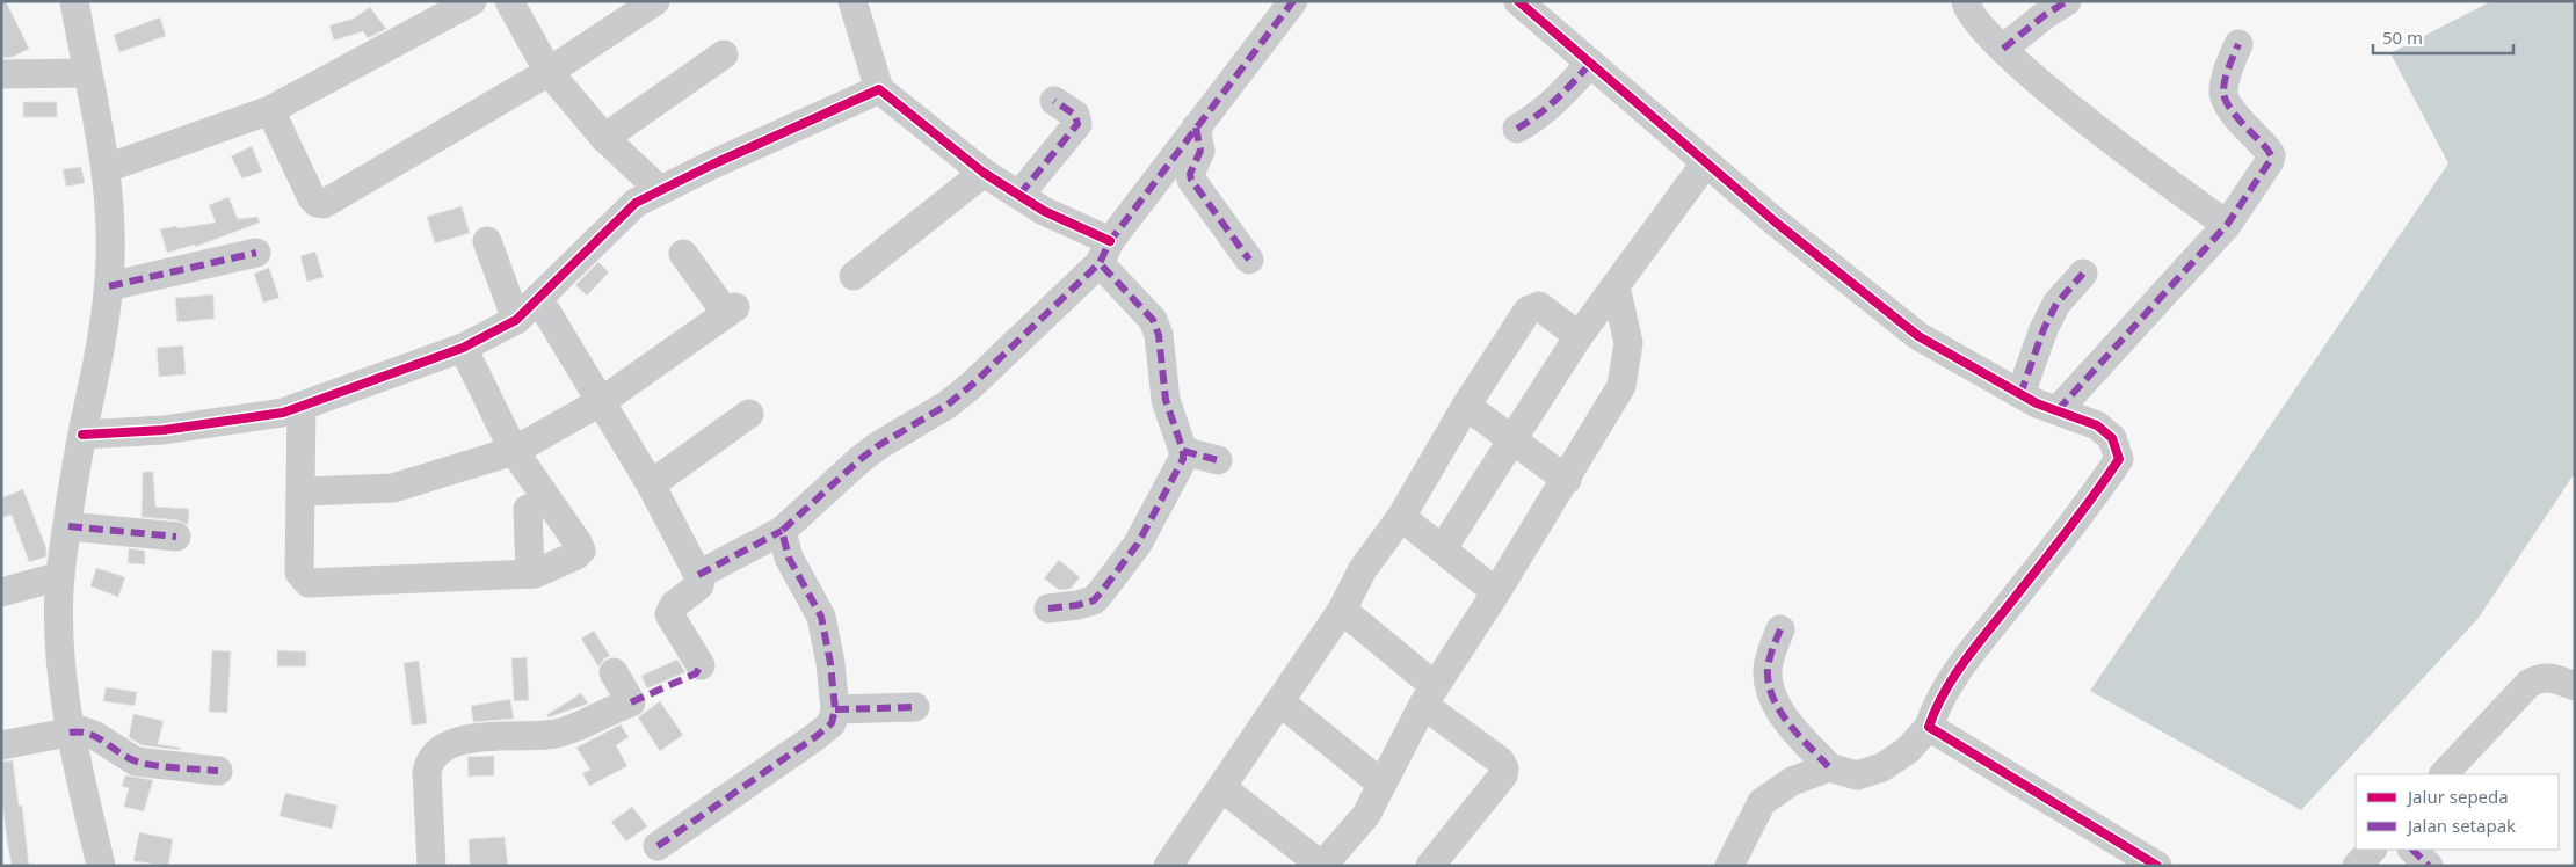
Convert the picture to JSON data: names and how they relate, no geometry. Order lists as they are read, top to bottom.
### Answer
{
  "legend": ["Jalur sepeda", "Jalan setapak"],
  "scale_bar": "50 m"
}
